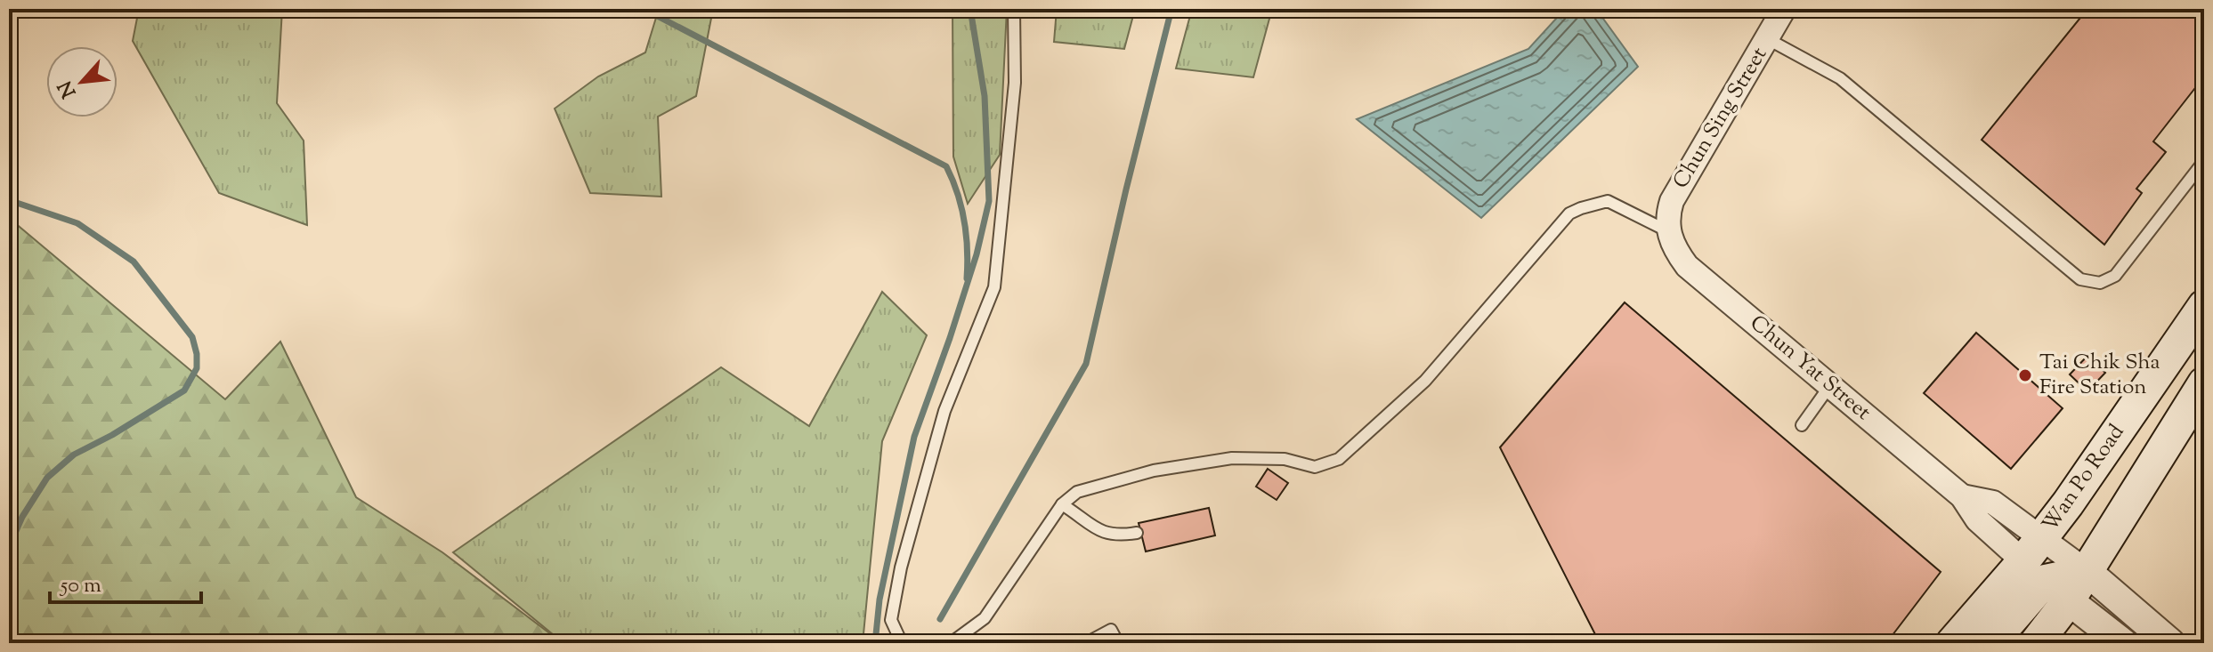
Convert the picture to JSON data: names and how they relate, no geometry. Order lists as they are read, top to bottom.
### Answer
{
  "streets": {
    "main road": ["Wan Po Road"],
    "street": ["Chun Sing Street", "Chun Yat Street"]
  },
  "crossings": [
    ["Chun Sing Street", "Chun Yat Street"],
    ["Chun Yat Street", "Wan Po Road"]
  ],
  "places": ["Tai Chik Sha Fire Station"],
  "scale_bar": "50 m",
  "north": "bottom left"
}
